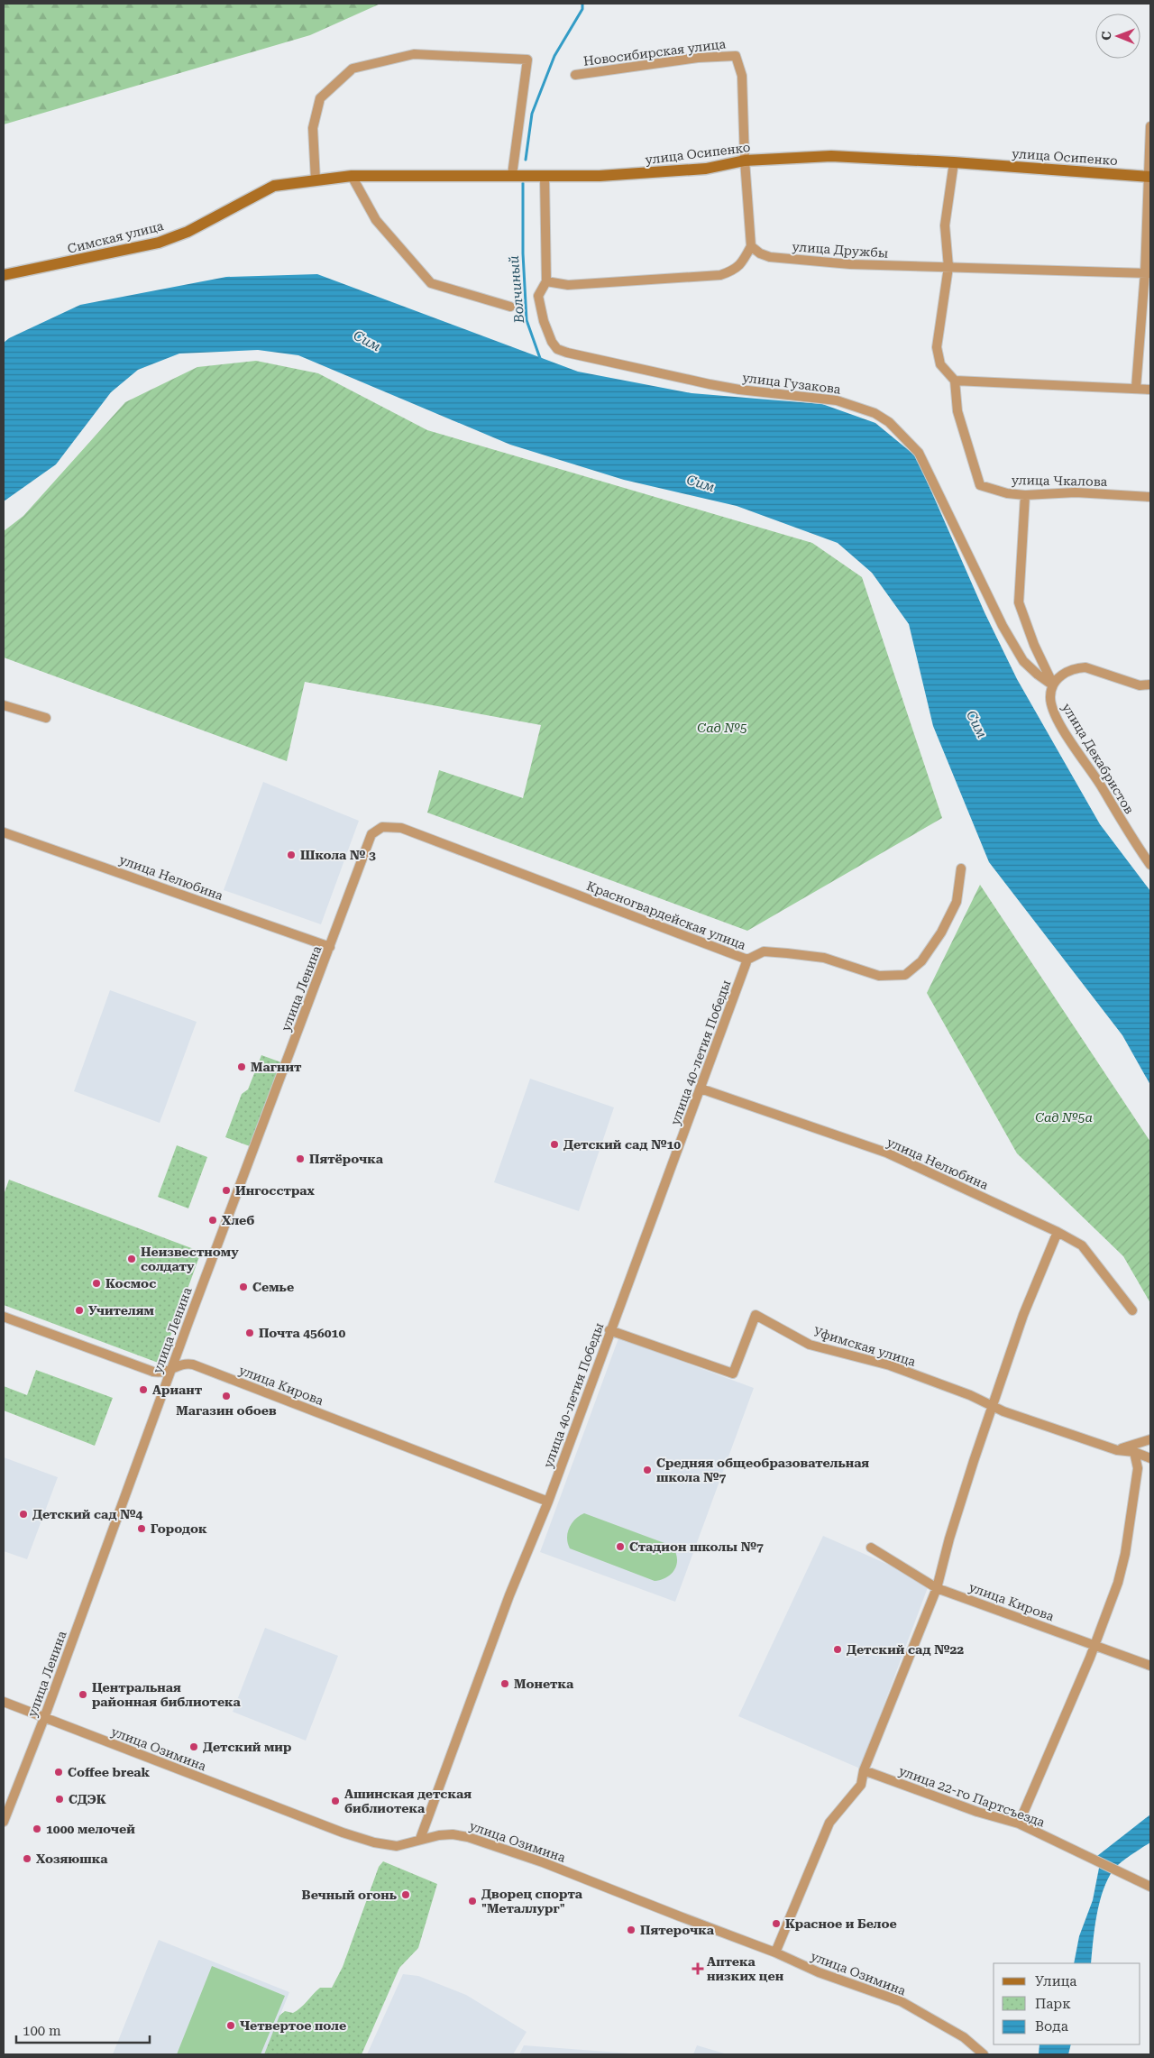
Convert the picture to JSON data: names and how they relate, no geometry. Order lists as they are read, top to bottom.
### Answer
{
  "streets": {
    "main road": ["улица Осипенко", "Симская улица"],
    "street": [
      "Новосибирская улица",
      "улица Дружбы",
      "улица Гузакова",
      "улица Чкалова",
      "улица Декабристов",
      "улица Нелюбина",
      "Красногвардейская улица",
      "улица Ленина",
      "улица 40-летия Победы",
      "Уфимская улица",
      "улица Кирова",
      "улица Озимина",
      "улица 22-го Партсъезда"
    ]
  },
  "crossings": [
    ["Новосибирская улица", "улица Осипенко"],
    ["Новосибирская улица", "улица Дружбы"],
    ["улица Осипенко", "Симская улица"],
    ["улица Осипенко", "улица Гузакова"],
    ["улица Гузакова", "улица Декабристов"],
    ["улица Нелюбина", "улица Ленина"],
    ["улица Нелюбина", "улица 40-летия Победы"],
    ["Красногвардейская улица", "улица Ленина"],
    ["Красногвардейская улица", "улица 40-летия Победы"],
    ["улица Ленина", "улица Кирова"],
    ["улица Ленина", "улица Озимина"],
    ["улица 40-летия Победы", "Уфимская улица"],
    ["улица 40-летия Победы", "улица Кирова"],
    ["улица 40-летия Победы", "улица Озимина"]
  ],
  "water": ["Волчиный", "Сим"],
  "parks": ["Сад №5", "Сад №5а"],
  "places": {
    "other": [
      "Школа № 3",
      "Магнит",
      "Детский сад №10",
      "Пятёрочка",
      "Ингосстрах",
      "Хлеб",
      "Неизвестному солдату",
      "Космос",
      "Семье",
      "Учителям",
      "Почта 456010",
      "Ариант",
      "Магазин обоев",
      "Средняя общеобразовательная школа №7",
      "Детский сад №4",
      "Городок",
      "Стадион школы №7",
      "Детский сад №22",
      "Монетка",
      "Центральная районная библиотека",
      "Детский мир",
      "Coffee break",
      "СДЭК",
      "Ашинская детская библиотека",
      "1000 мелочей",
      "Хозяюшка",
      "Вечный огонь",
      "Дворец спорта \"Металлург\"",
      "Красное и Белое",
      "Пятерочка",
      "Четвертое поле"
    ],
    "health": ["Аптека низких цен"]
  },
  "legend": ["Улица", "Парк", "Вода"],
  "scale_bar": "100 m",
  "north": "left"
}
